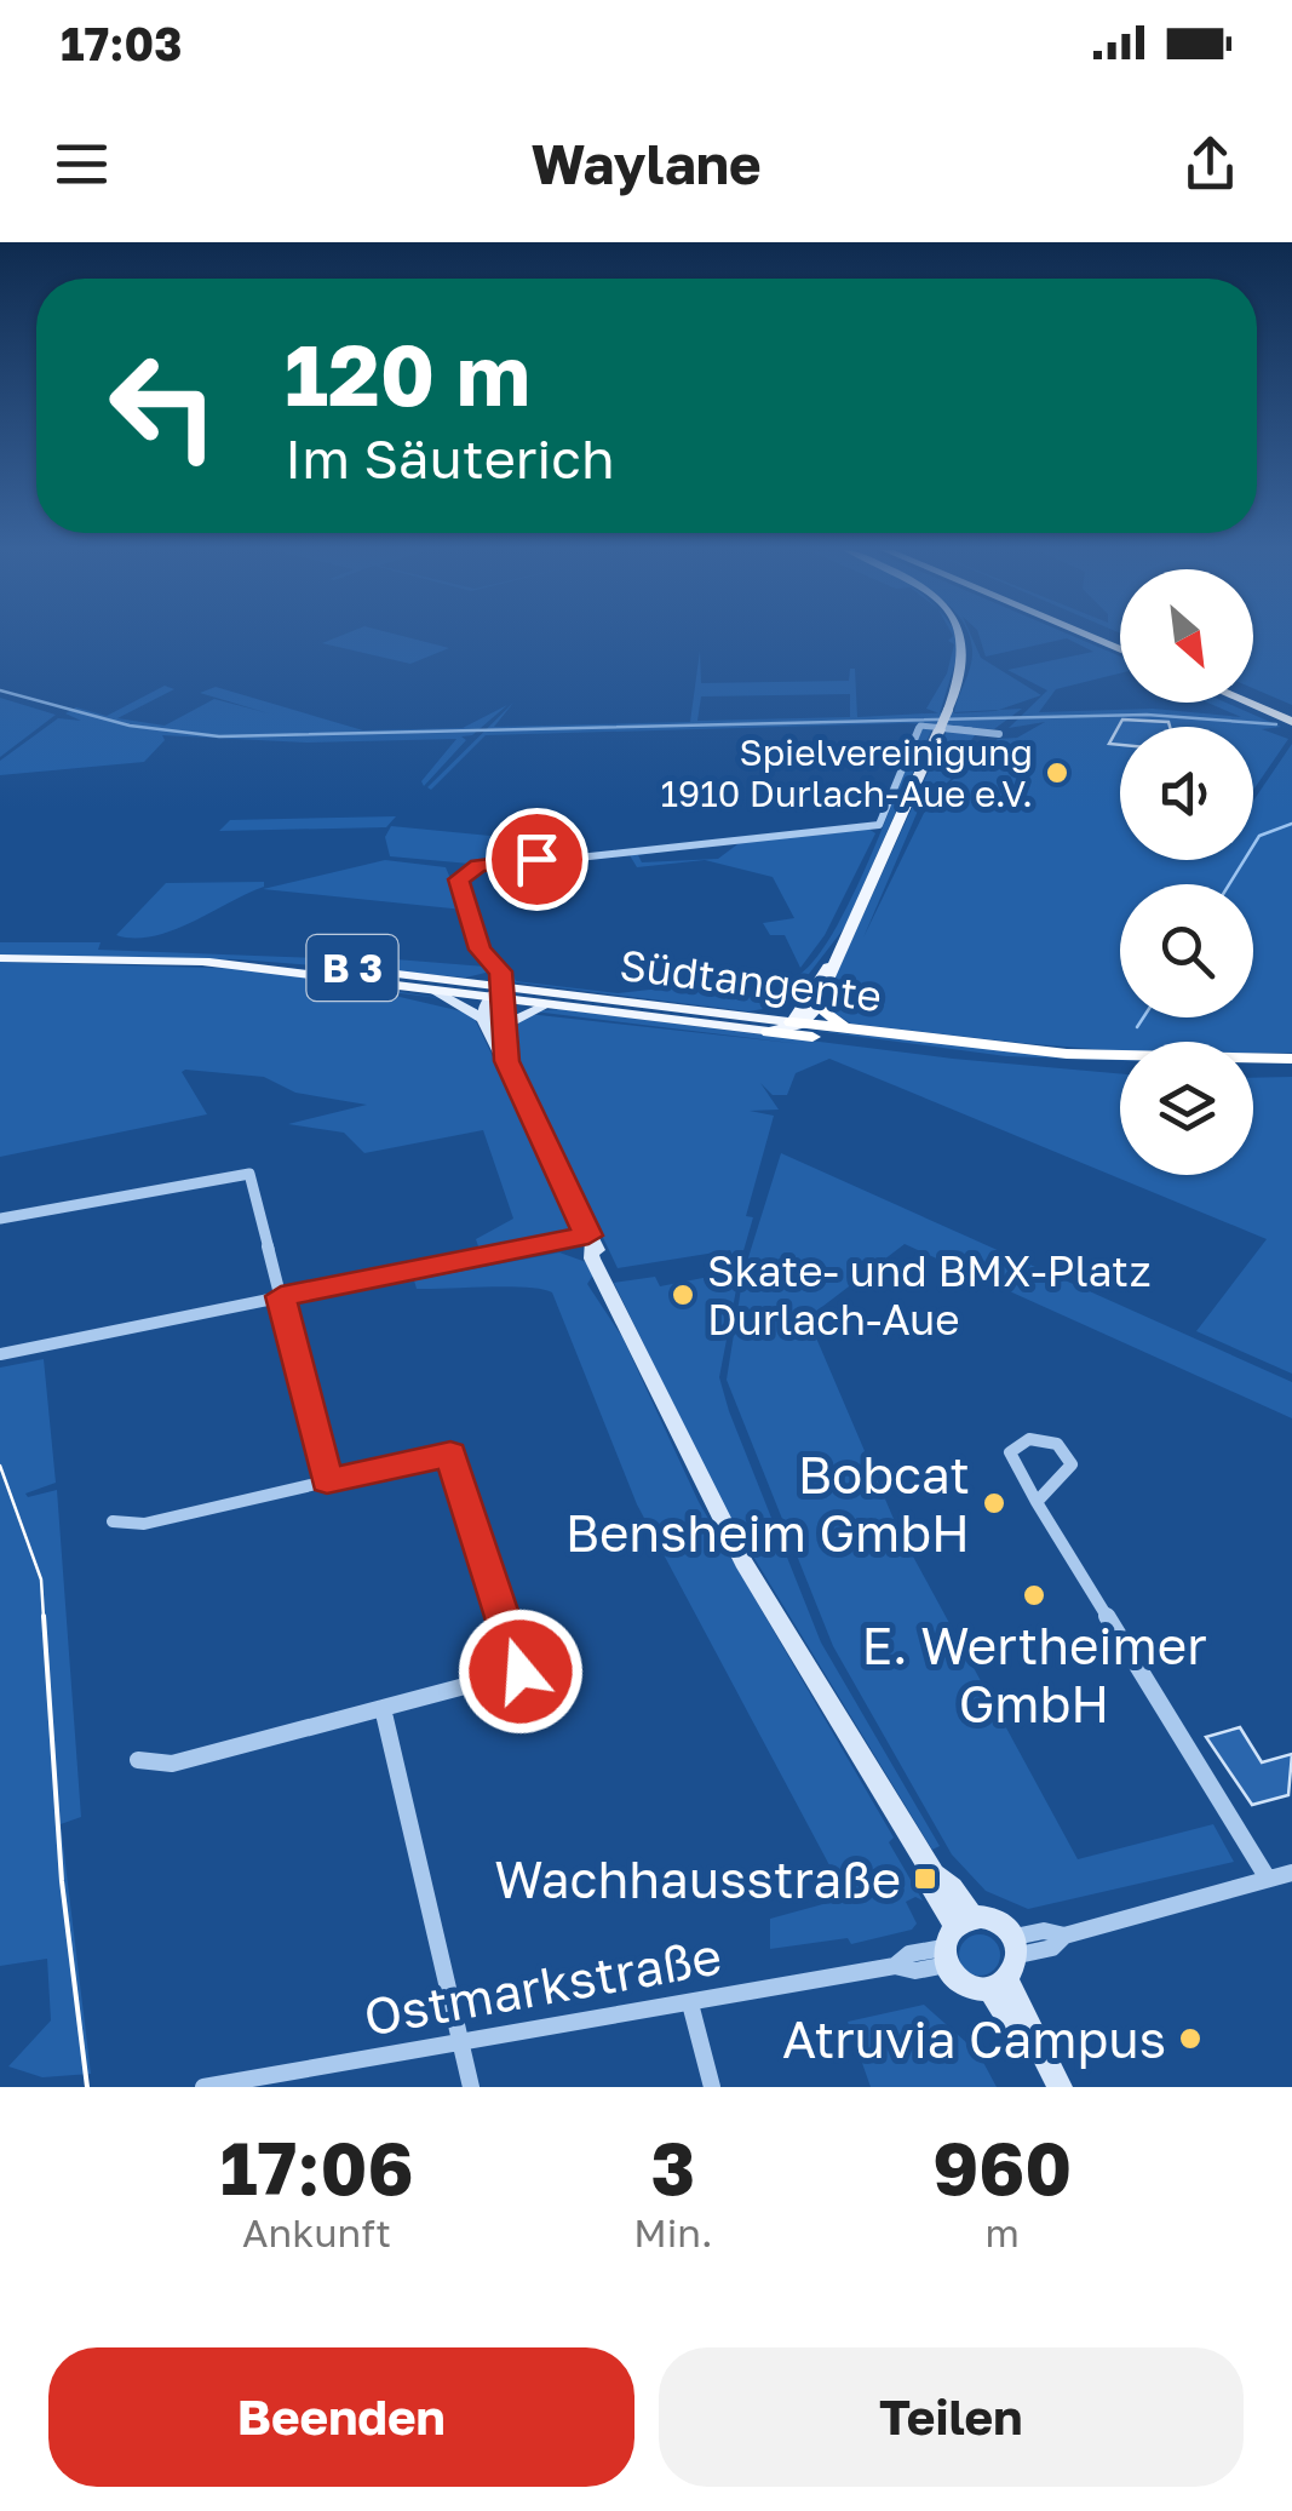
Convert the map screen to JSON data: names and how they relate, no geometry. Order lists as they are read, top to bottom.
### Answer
{
  "streets": {
    "highway": ["B 3", "Südtangente"],
    "street": ["Ostmarkstraße"]
  },
  "places": {
    "other": [
      "Spielvereinigung 1910 Durlach-Aue e.V.",
      "Skate- und BMX-Platz Durlach-Aue",
      "Bobcat Bensheim GmbH",
      "E. Wertheimer GmbH",
      "Atruvia Campus"
    ],
    "transit": ["Wachhausstraße"]
  },
  "north": "bottom right",
  "page": {
    "status": "17:03",
    "header": "Waylane",
    "turn": ["120 m", "Im Säuterich"],
    "eta": [
      "17:06",
      "Ankunft",
      "3",
      "Min.",
      "960",
      "m"
    ],
    "buttons": ["Beenden", "Teilen"]
  }
}
